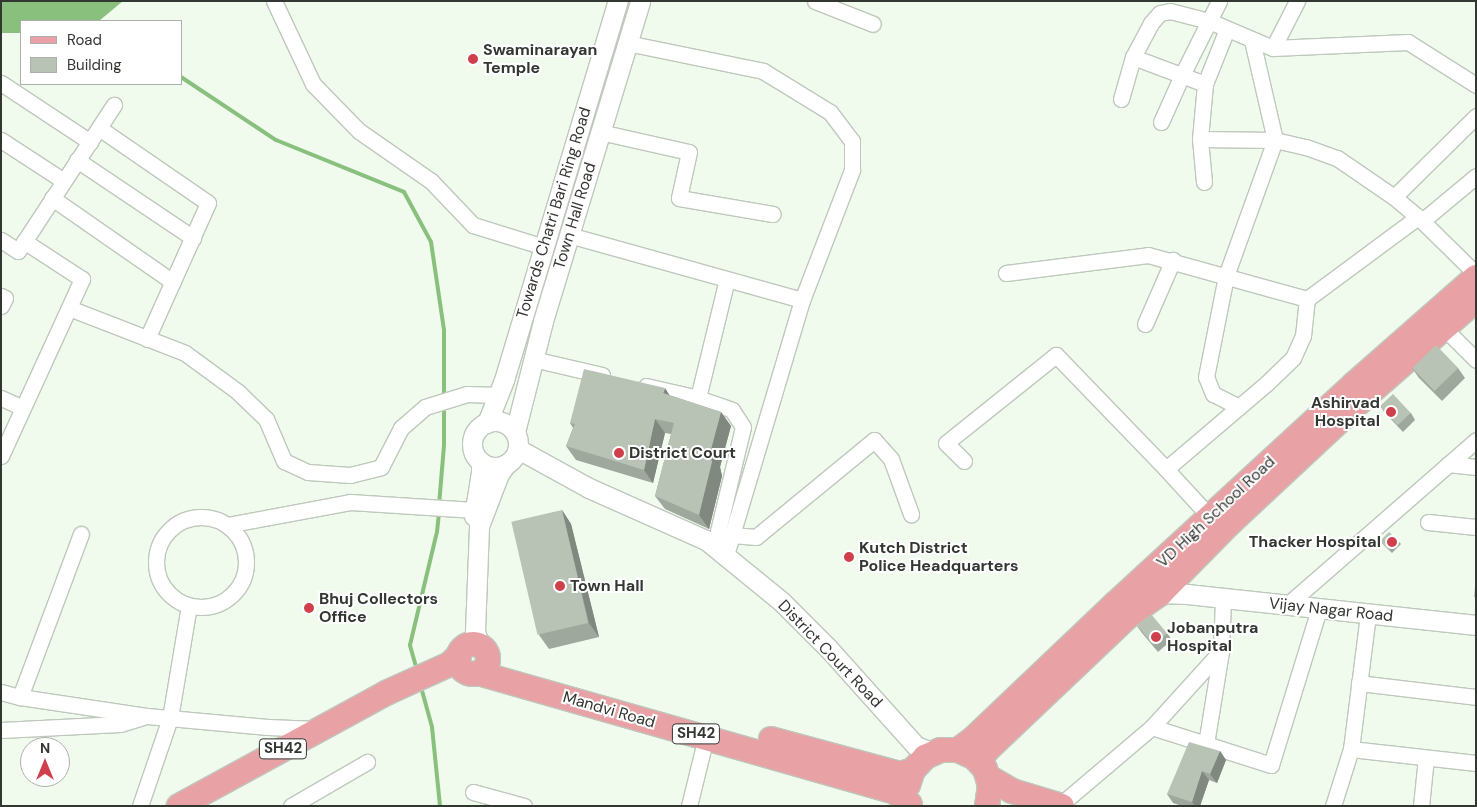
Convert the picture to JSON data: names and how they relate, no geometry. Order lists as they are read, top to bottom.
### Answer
{
  "streets": {
    "main road": ["VD High School Road", "Mandvi Road", "SH42"],
    "street": [
      "Towards Chatri Bari Ring Road",
      "Town Hall Road",
      "Vijay Nagar Road",
      "District Court Road"
    ]
  },
  "crossings": [
    ["Towards Chatri Bari Ring Road", "Town Hall Road"],
    ["Towards Chatri Bari Ring Road", "District Court Road"],
    ["Town Hall Road", "District Court Road"],
    ["Town Hall Road", "Mandvi Road"],
    ["Town Hall Road", "SH42"],
    ["VD High School Road", "Vijay Nagar Road"],
    ["VD High School Road", "Mandvi Road"],
    ["District Court Road", "Mandvi Road"],
    ["Mandvi Road", "SH42"]
  ],
  "places": [
    "Swaminarayan Temple",
    "Ashirvad Hospital",
    "District Court",
    "Thacker Hospital",
    "Kutch District Police Headquarters",
    "Town Hall",
    "Bhuj Collectors Office",
    "Jobanputra Hospital"
  ],
  "legend": ["Road", "Building"],
  "north": "top"
}
